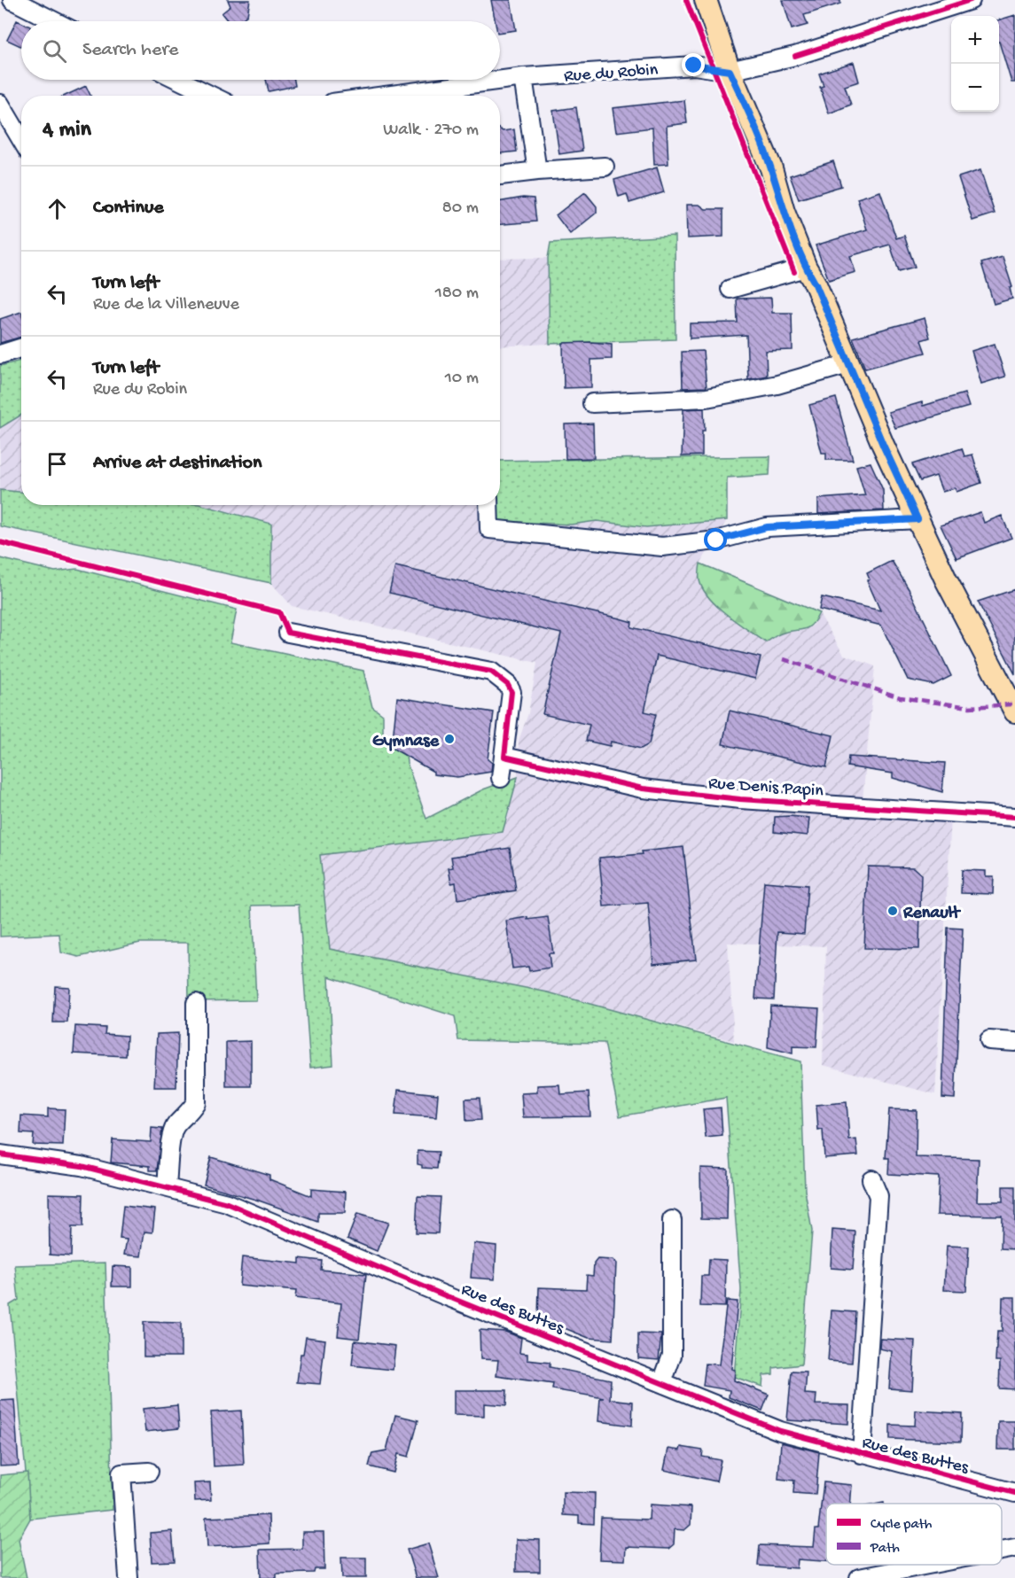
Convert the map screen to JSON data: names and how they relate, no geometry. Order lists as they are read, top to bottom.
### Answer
{
  "streets": {
    "street": ["Rue du Robin", "Rue Denis Papin", "Rue des Buttes"]
  },
  "places": ["Gymnase", "Renault"],
  "legend": ["Cycle path", "Path"],
  "page": {
    "map_buttons": ["+", "−"],
    "search": "Search here",
    "heading": ["4 min", "Walk · 270 m"],
    "list": [
      ["Continue", "80 m"],
      ["Turn left", "Rue de la Villeneuve", "180 m"],
      ["Turn left", "Rue du Robin", "10 m"],
      "Arrive at destination"
    ]
  }
}
